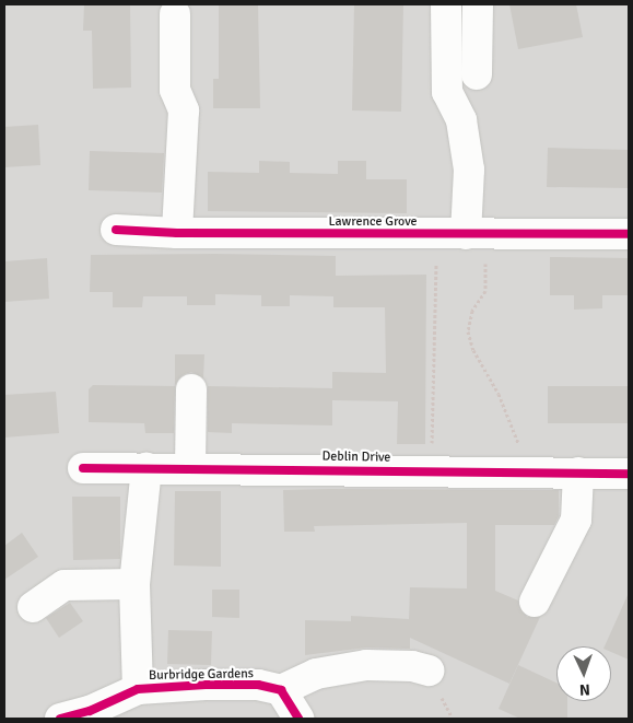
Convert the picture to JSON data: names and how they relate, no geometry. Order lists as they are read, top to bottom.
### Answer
{
  "streets": {
    "street": ["Lawrence Grove", "Deblin Drive", "Burbridge Gardens"]
  },
  "crossings": [
    ["Deblin Drive", "Burbridge Gardens"]
  ],
  "north": "bottom"
}
